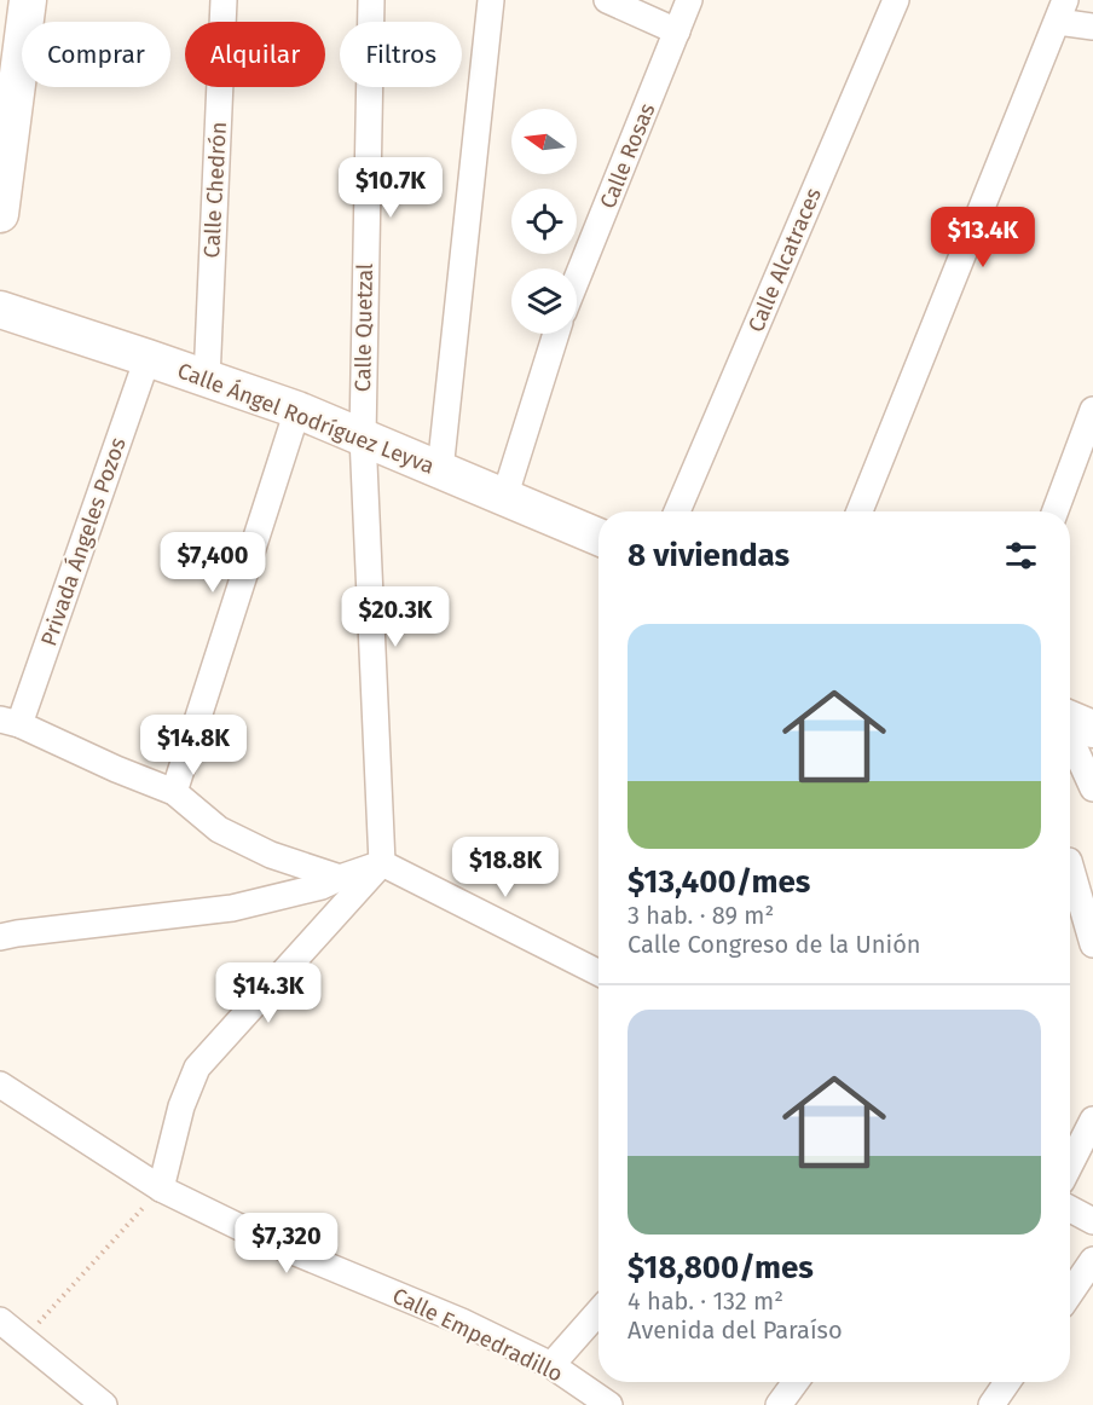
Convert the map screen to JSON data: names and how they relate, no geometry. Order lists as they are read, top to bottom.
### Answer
{
  "streets": {
    "street": [
      "Calle Rosas",
      "Calle Chedrón",
      "Calle Alcatraces",
      "Calle Quetzal",
      "Calle Ángel Rodríguez Leyva",
      "Privada Ángeles Pozos",
      "Calle Empedradillo"
    ]
  },
  "crossings": [
    ["Calle Chedrón", "Calle Ángel Rodríguez Leyva"],
    ["Calle Quetzal", "Calle Ángel Rodríguez Leyva"],
    ["Calle Ángel Rodríguez Leyva", "Privada Ángeles Pozos"]
  ],
  "north": "left",
  "page": {
    "chip": ["Comprar", "Alquilar", "Filtros"],
    "price": [
      "$10.7K",
      "$13.4K",
      "$7,400",
      "$20.3K",
      "$14.8K",
      "$18.8K",
      "$14.3K",
      "$7,320"
    ],
    "heading": "8 viviendas",
    "list": [
      {
        "name": "$13,400/mes",
        "note": "3 hab. · 89 m² · Calle Congreso de la Unión"
      },
      {
        "name": "$18,800/mes",
        "note": "4 hab. · 132 m² · Avenida del Paraíso"
      }
    ]
  }
}
